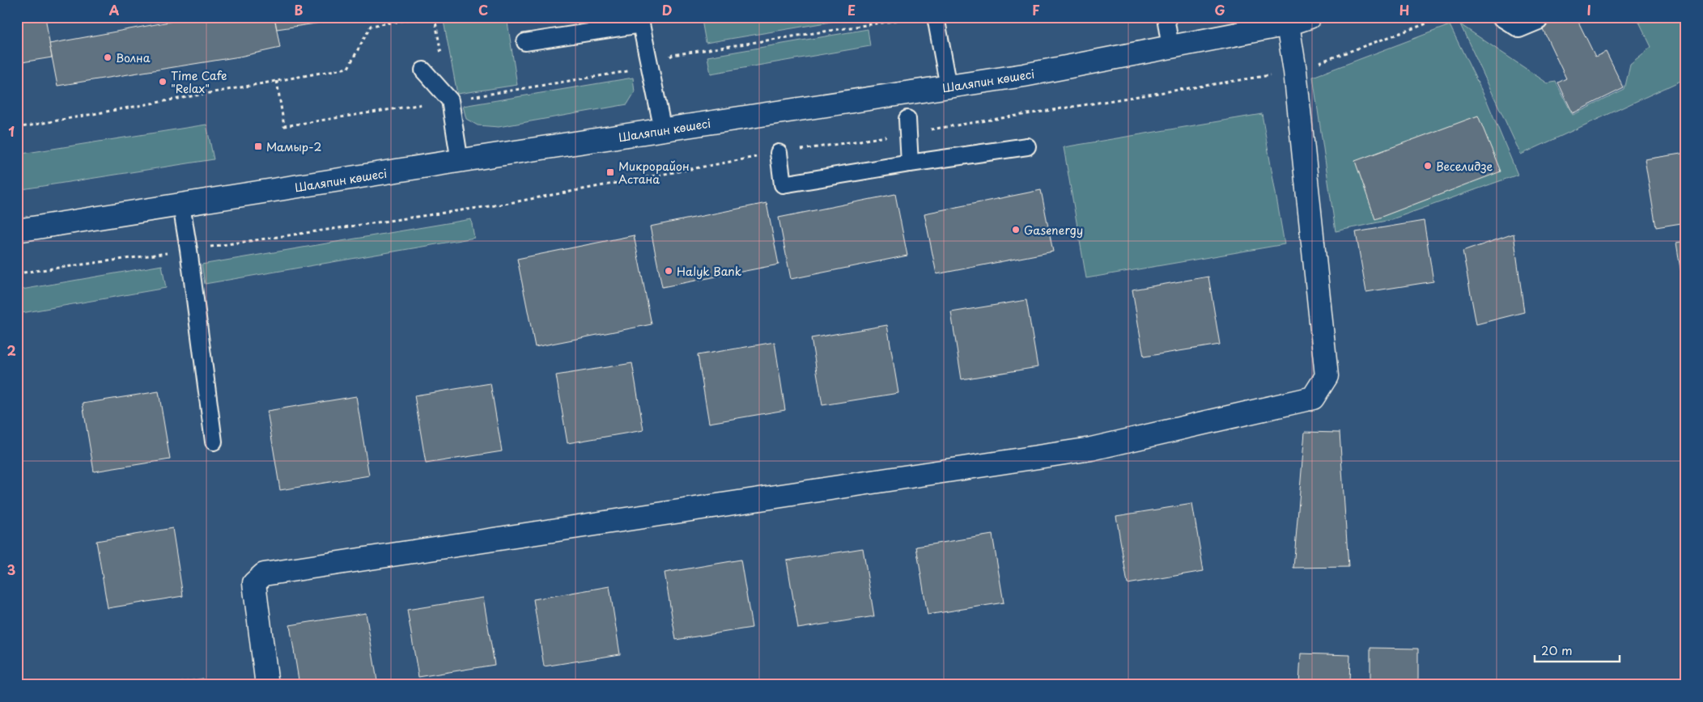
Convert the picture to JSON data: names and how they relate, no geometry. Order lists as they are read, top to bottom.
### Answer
{
  "streets": {
    "street": ["Шаляпин көшесі"]
  },
  "places": {
    "other": [
      "Волна",
      "Time Cafe \"Relax\"",
      "Веселидзе",
      "Gasenergy",
      "Halyk Bank"
    ],
    "transit": ["Мамыр-2", "Микрорайон Астана"]
  },
  "scale_bar": "20 m",
  "grid": {
    "columns": [
      "A",
      "B",
      "C",
      "D",
      "E",
      "F",
      "G",
      "H",
      "I"
    ],
    "rows": ["1", "2", "3"]
  }
}
